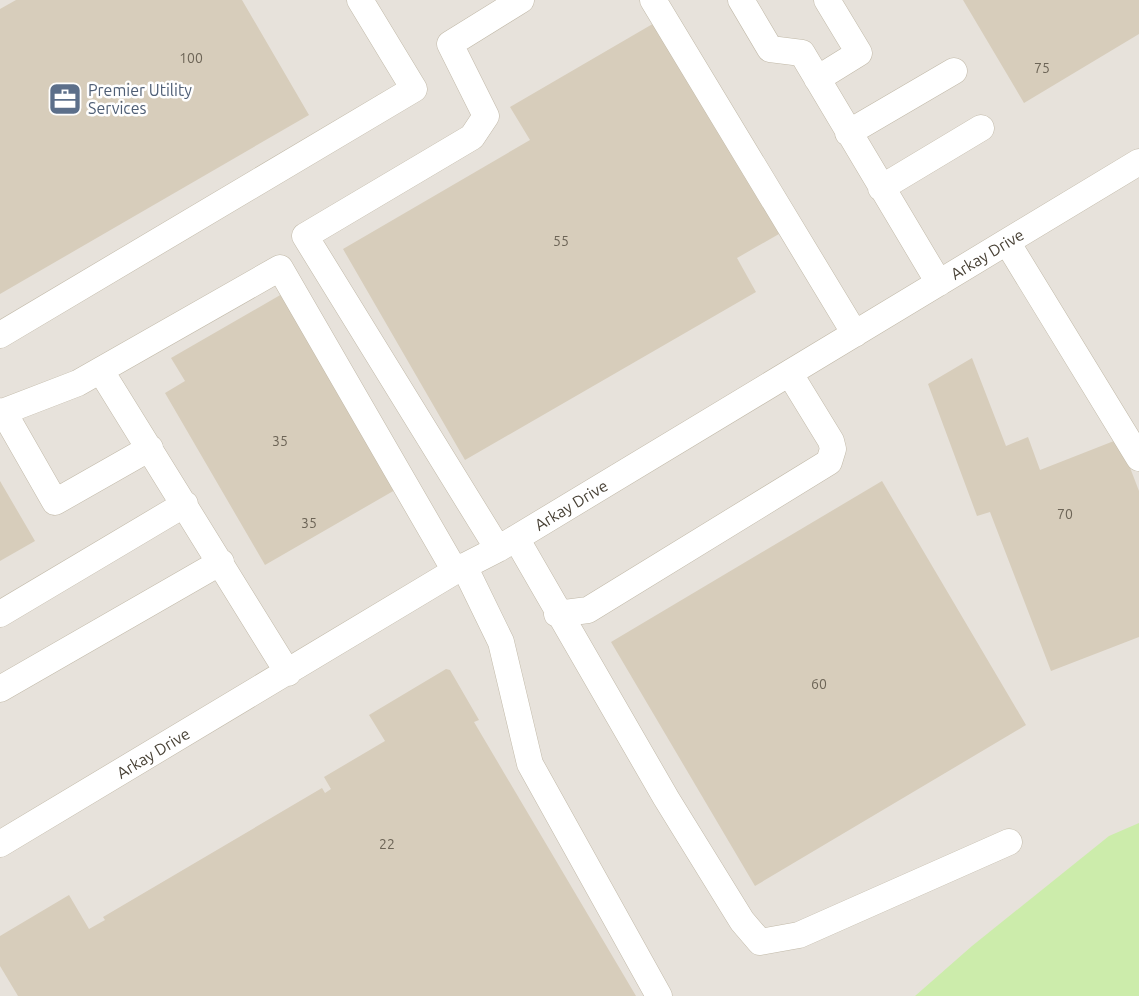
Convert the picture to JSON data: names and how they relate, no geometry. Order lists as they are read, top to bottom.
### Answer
{
  "streets": {
    "street": ["Arkay Drive"]
  },
  "places": {
    "office": ["Premier Utility Services"]
  },
  "house_numbers": [
    "100",
    "75",
    "55",
    "35",
    "70",
    "35",
    "60",
    "22"
  ]
}
